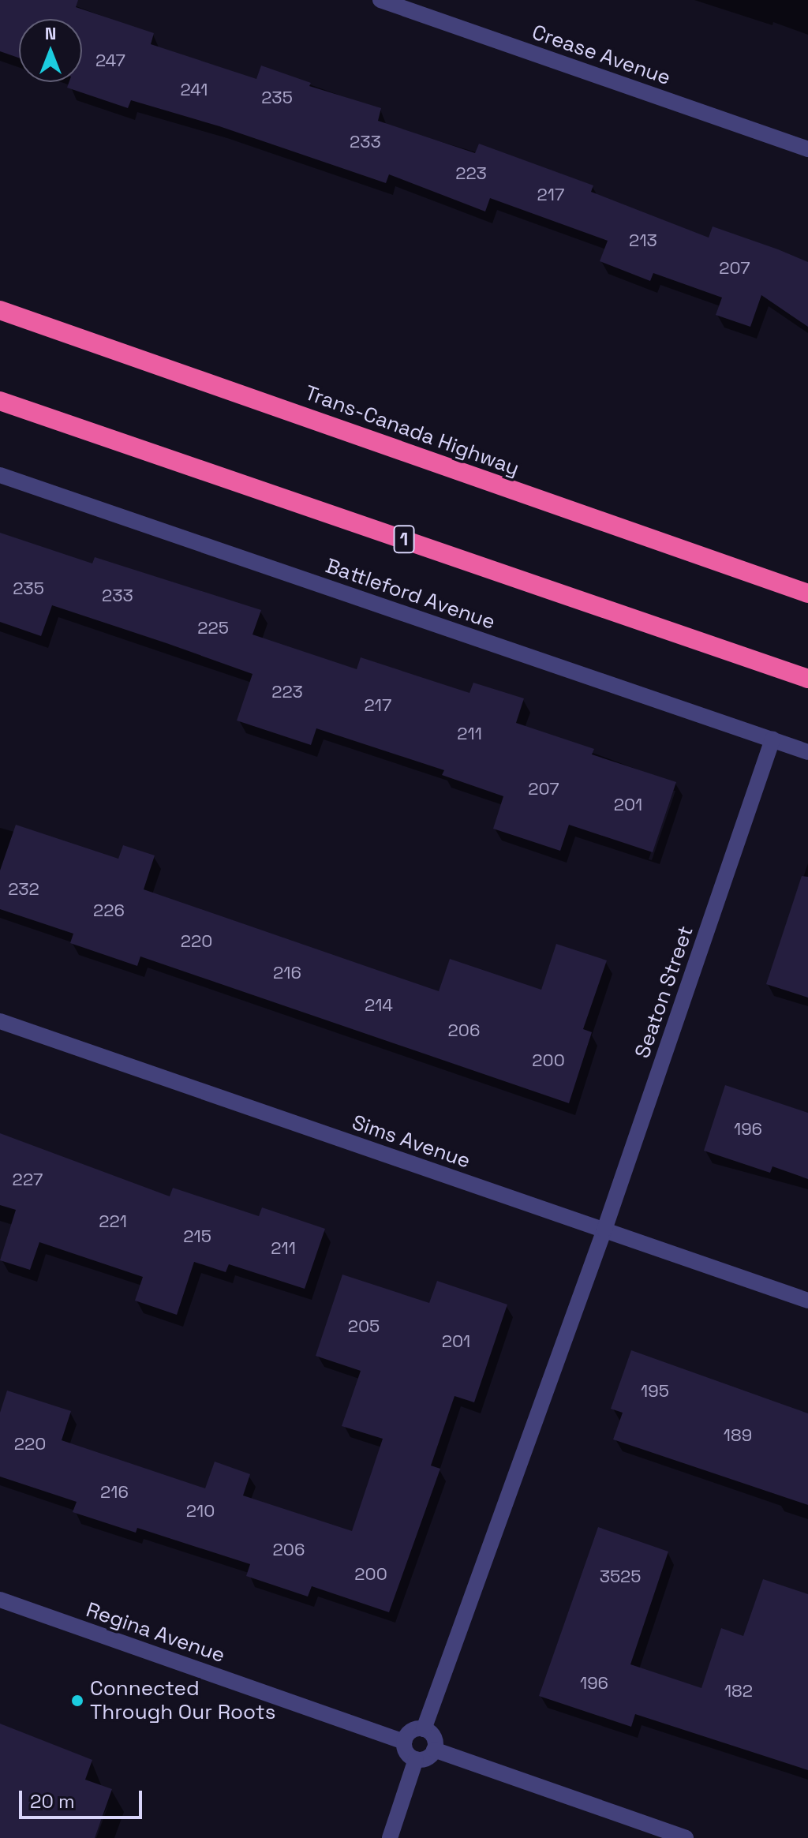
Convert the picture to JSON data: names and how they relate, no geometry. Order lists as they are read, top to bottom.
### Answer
{
  "streets": {
    "highway": ["Trans-Canada Highway", "1"],
    "street": [
      "Crease Avenue",
      "Battleford Avenue",
      "Seaton Street",
      "Sims Avenue",
      "Regina Avenue"
    ]
  },
  "crossings": [
    ["Battleford Avenue", "Seaton Street"],
    ["Seaton Street", "Sims Avenue"],
    ["Seaton Street", "Regina Avenue"]
  ],
  "places": ["Connected Through Our Roots"],
  "house_numbers": [
    "247",
    "241",
    "235",
    "233",
    "223",
    "217",
    "213",
    "207",
    "235",
    "233",
    "225",
    "223",
    "217",
    "211",
    "207",
    "201",
    "232",
    "226",
    "220",
    "216",
    "214",
    "206",
    "200",
    "196",
    "227",
    "221",
    "215",
    "211",
    "205",
    "201",
    "195",
    "189",
    "220",
    "216",
    "210",
    "206",
    "200",
    "3525",
    "196",
    "182"
  ],
  "scale_bar": "20 m",
  "north": "top"
}
